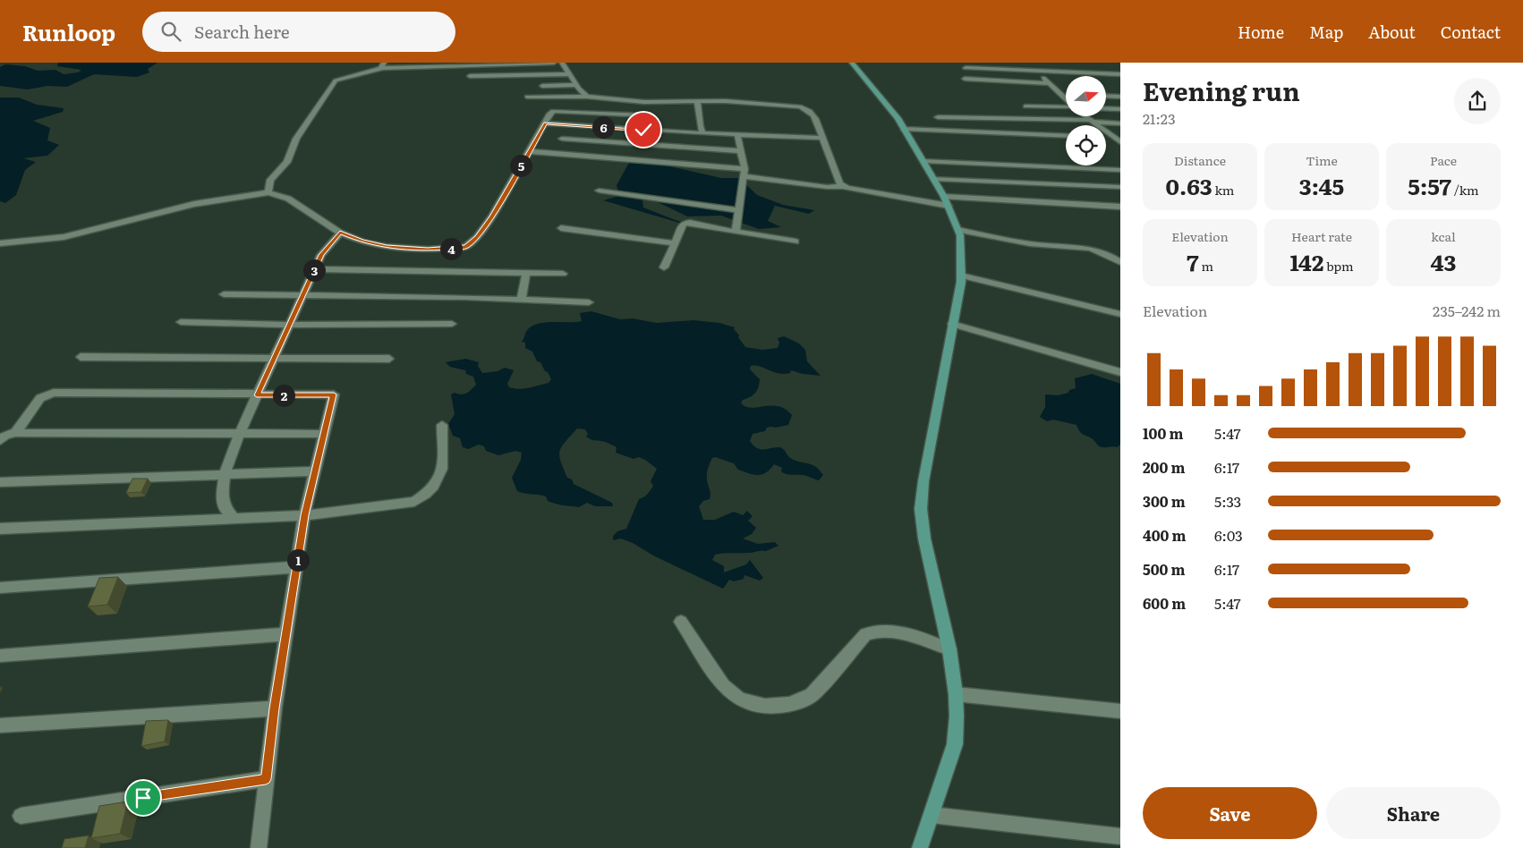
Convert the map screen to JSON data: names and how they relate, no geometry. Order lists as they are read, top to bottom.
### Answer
{
  "north": "right",
  "page": {
    "header": "Runloop",
    "search": "Search here",
    "nav": [
      "Home",
      "Map",
      "About",
      "Contact"
    ],
    "heading": ["Evening run", "21:23"],
    "pins": [
      "6",
      "5",
      "4",
      "3",
      "2",
      "1"
    ],
    "stats": [
      ["Distance", "0.63 km"],
      ["Time", "3:45"],
      ["Pace", "5:57 /km"],
      ["Elevation", "7 m"],
      ["Heart rate", "142 bpm"],
      ["kcal", "43"]
    ],
    "chart": ["Elevation", "235–242 m"],
    "list": [
      {
        "name": "100 m",
        "note": "5:47"
      },
      {
        "name": "200 m",
        "note": "6:17"
      },
      {
        "name": "300 m",
        "note": "5:33"
      },
      {
        "name": "400 m",
        "note": "6:03"
      },
      {
        "name": "500 m",
        "note": "6:17"
      },
      {
        "name": "600 m",
        "note": "5:47"
      }
    ],
    "buttons": ["Save", "Share"]
  }
}
